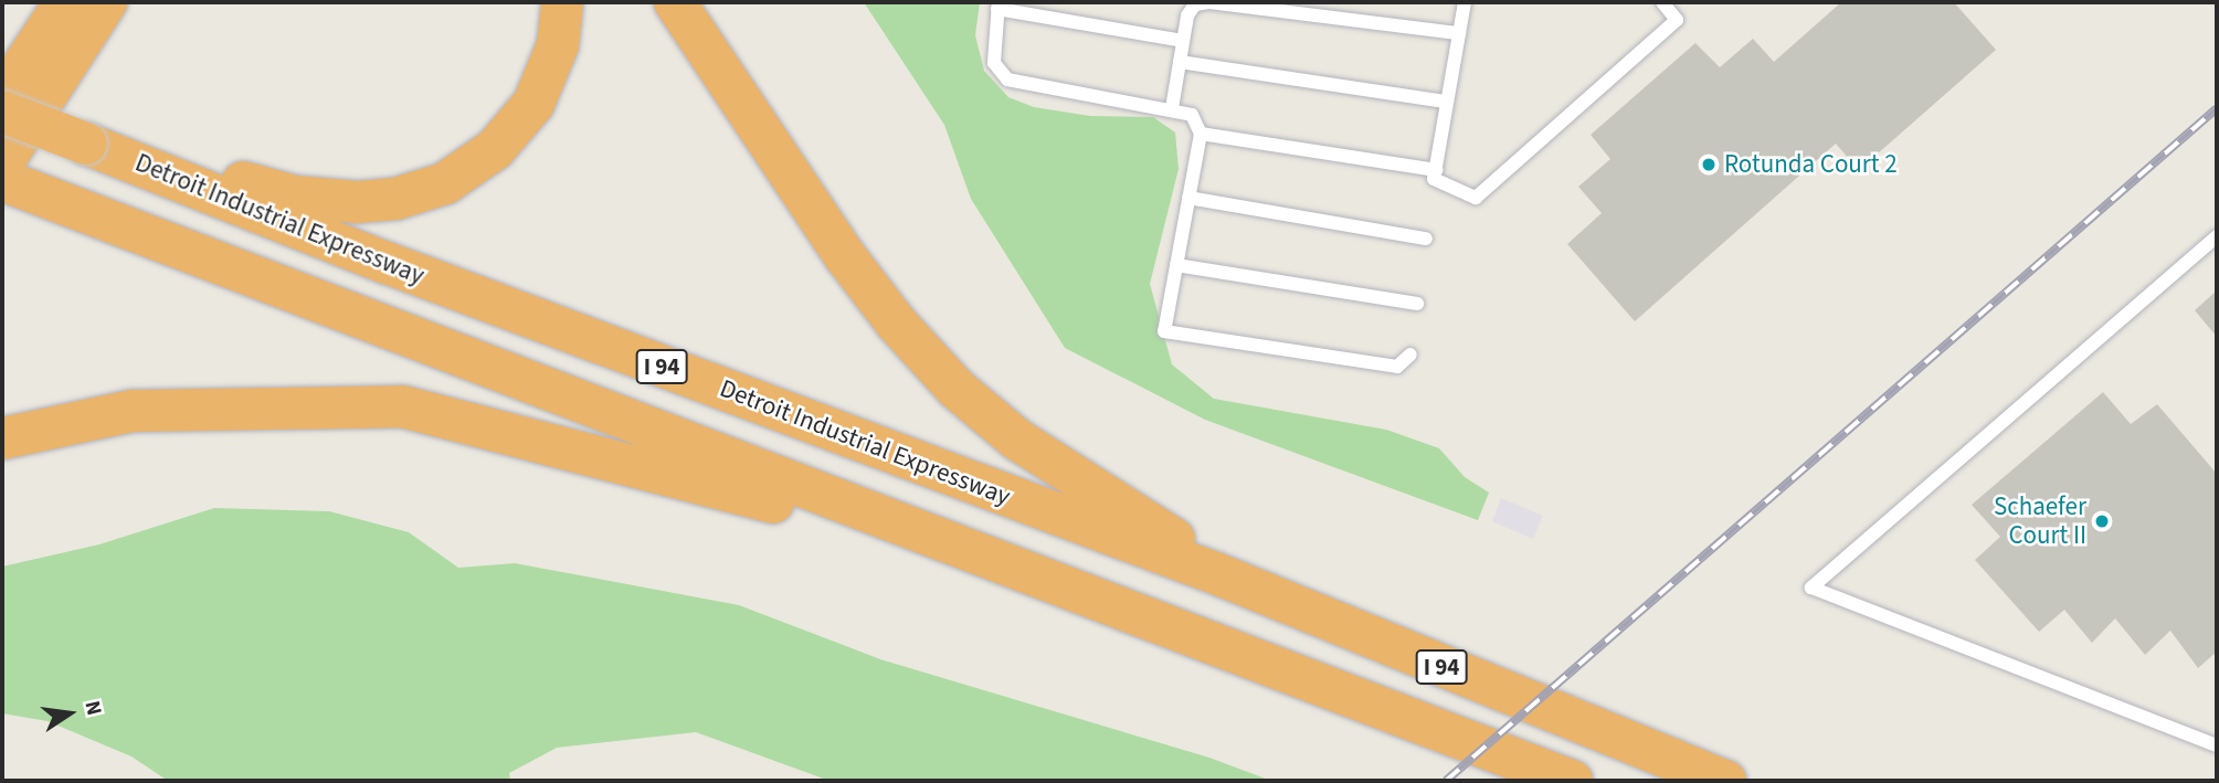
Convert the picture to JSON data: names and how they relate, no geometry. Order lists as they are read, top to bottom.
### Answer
{
  "streets": {
    "highway": ["Detroit Industrial Expressway", "I 94"]
  },
  "places": ["Rotunda Court 2", "Schaefer Court II"],
  "north": "right"
}
